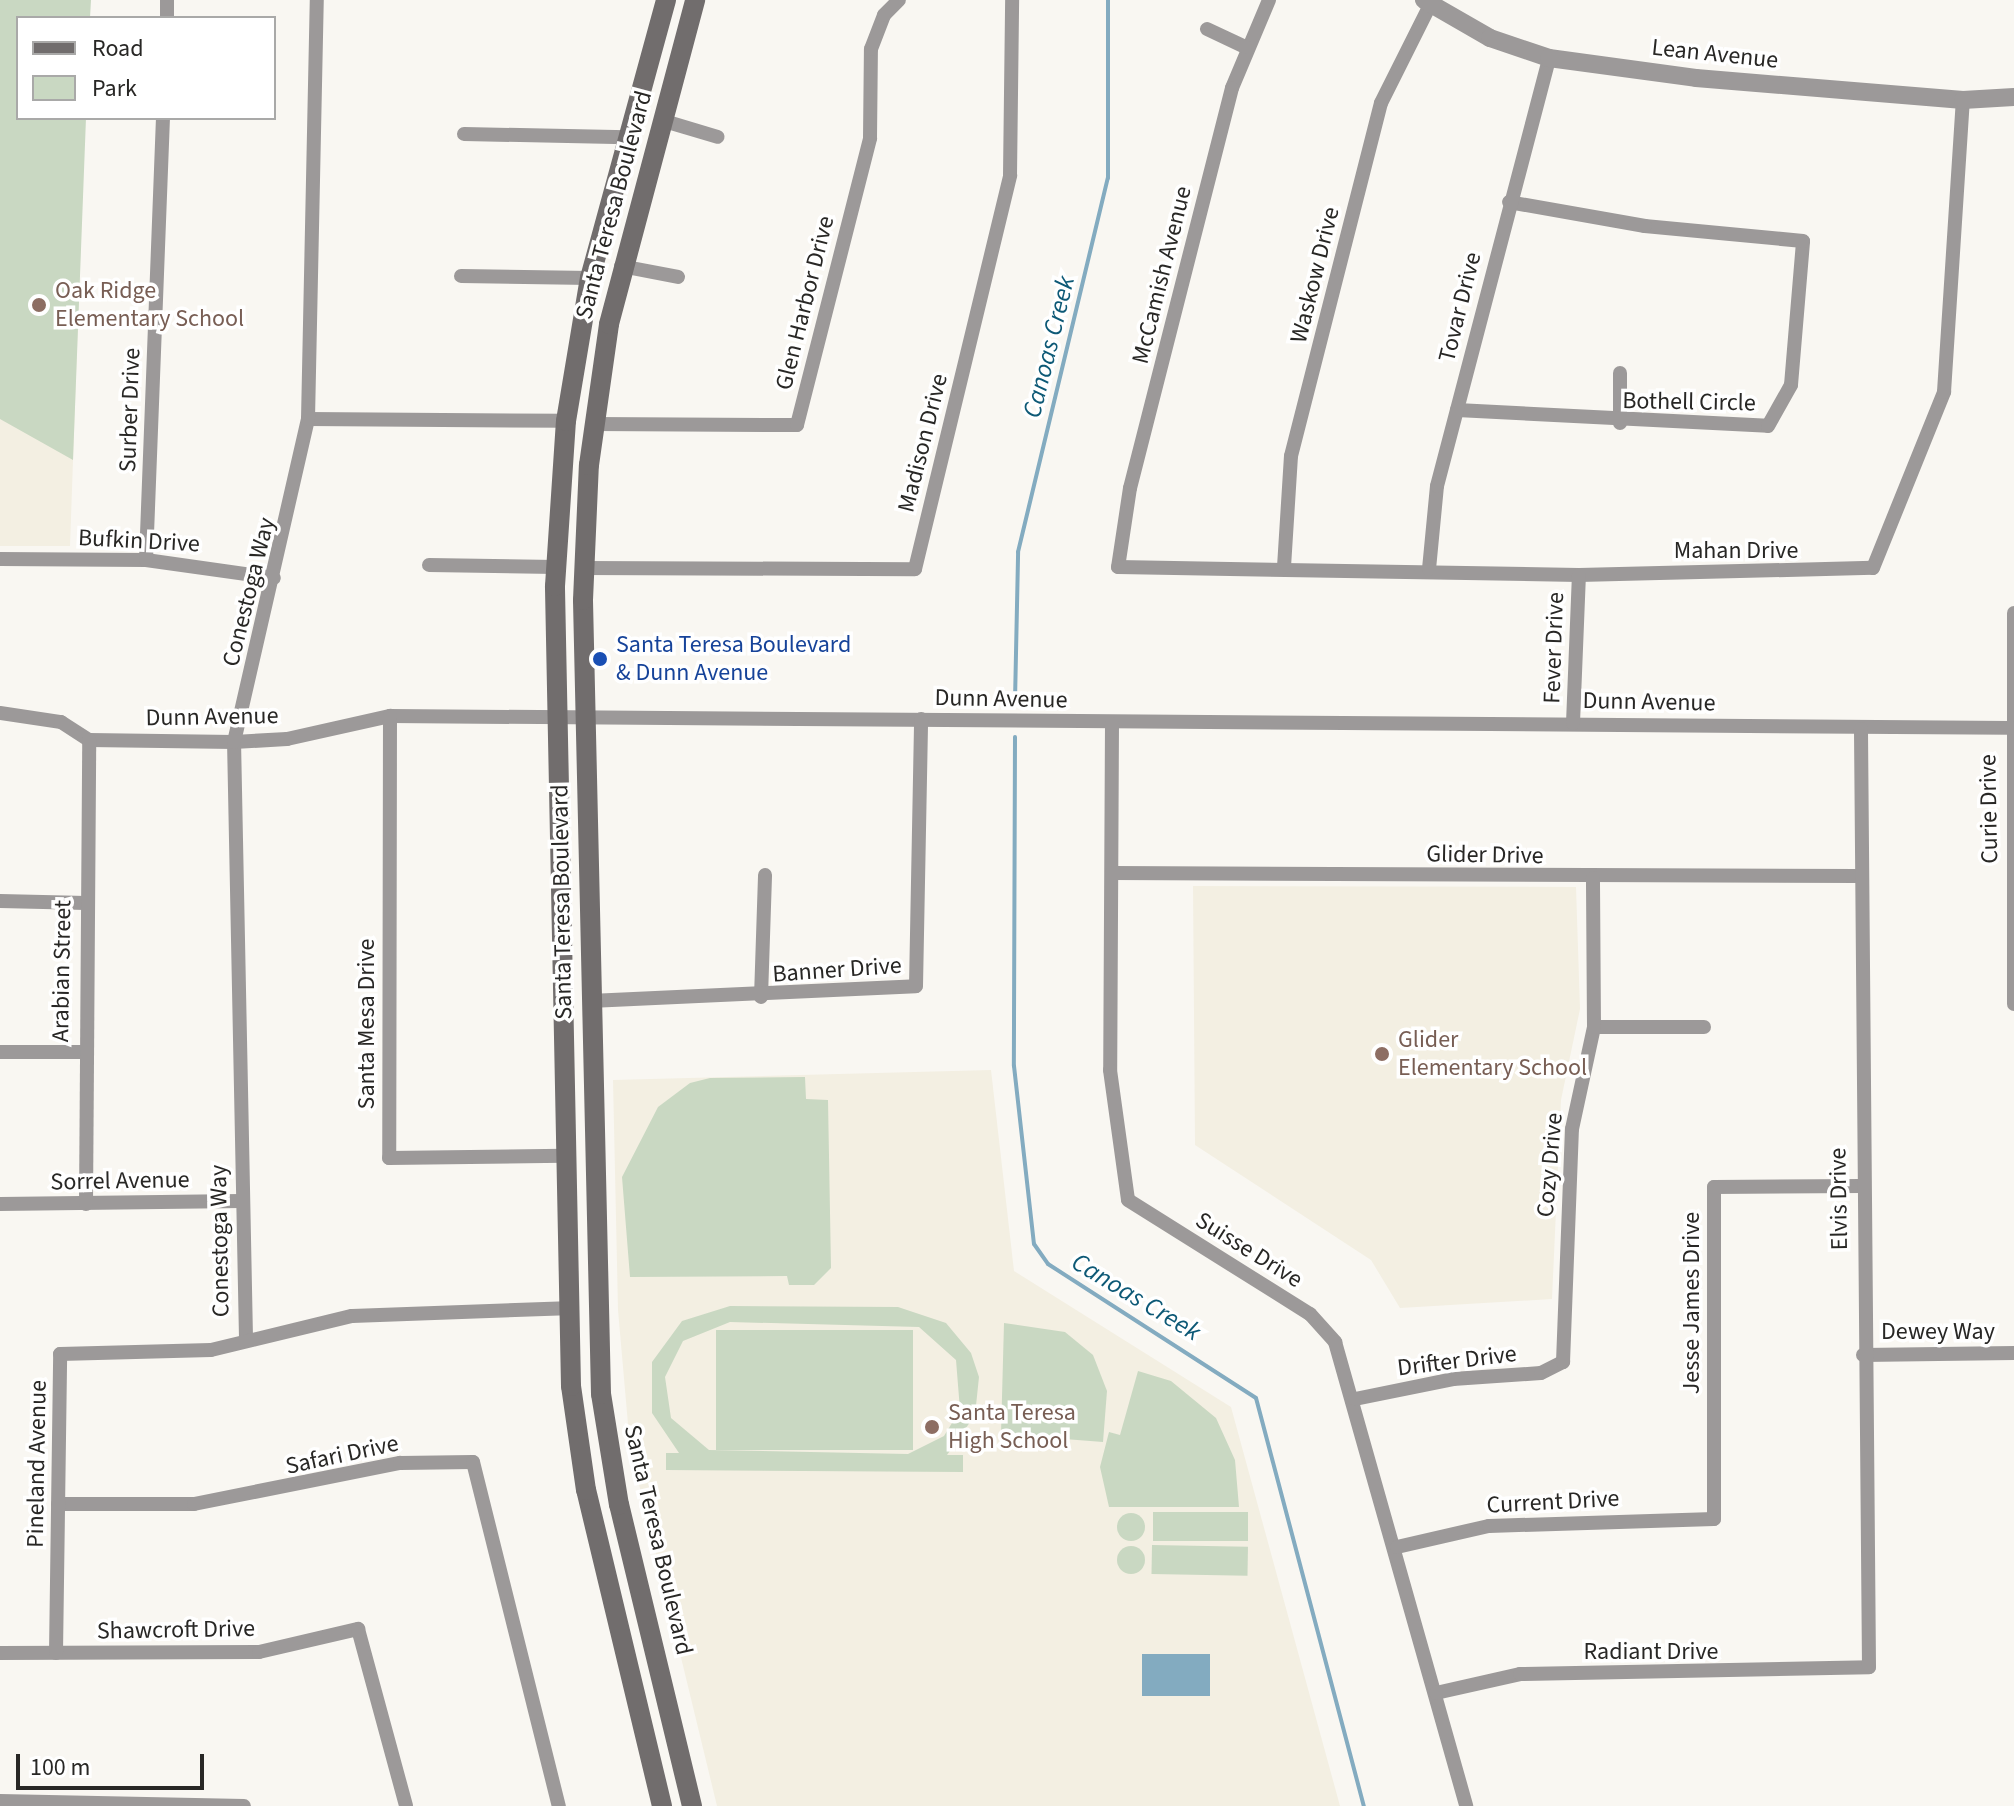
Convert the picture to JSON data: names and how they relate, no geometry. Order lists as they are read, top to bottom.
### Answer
{
  "streets": {
    "main road": ["Santa Teresa Boulevard"],
    "street": [
      "Lean Avenue",
      "McCamish Avenue",
      "Waskow Drive",
      "Glen Harbor Drive",
      "Tovar Drive",
      "Bothell Circle",
      "Surber Drive",
      "Madison Drive",
      "Bufkin Drive",
      "Mahan Drive",
      "Conestoga Way",
      "Fever Drive",
      "Dunn Avenue",
      "Curie Drive",
      "Glider Drive",
      "Banner Drive",
      "Arabian Street",
      "Santa Mesa Drive",
      "Cozy Drive",
      "Sorrel Avenue",
      "Elvis Drive",
      "Suisse Drive",
      "Jesse James Drive",
      "Dewey Way",
      "Drifter Drive",
      "Safari Drive",
      "Pineland Avenue",
      "Current Drive",
      "Shawcroft Drive",
      "Radiant Drive"
    ]
  },
  "crossings": [
    ["Lean Avenue", "Waskow Drive"],
    ["Lean Avenue", "Tovar Drive"],
    ["Lean Avenue", "Mahan Drive"],
    ["Santa Teresa Boulevard", "Glen Harbor Drive"],
    ["Santa Teresa Boulevard", "Madison Drive"],
    ["Santa Teresa Boulevard", "Dunn Avenue"],
    ["Santa Teresa Boulevard", "Banner Drive"],
    ["Santa Teresa Boulevard", "Santa Mesa Drive"],
    ["Santa Teresa Boulevard", "Pineland Avenue"],
    ["McCamish Avenue", "Mahan Drive"],
    ["Waskow Drive", "Mahan Drive"],
    ["Tovar Drive", "Bothell Circle"],
    ["Tovar Drive", "Mahan Drive"],
    ["Surber Drive", "Bufkin Drive"],
    ["Bufkin Drive", "Conestoga Way"],
    ["Mahan Drive", "Fever Drive"],
    ["Conestoga Way", "Dunn Avenue"],
    ["Conestoga Way", "Sorrel Avenue"],
    ["Conestoga Way", "Pineland Avenue"],
    ["Fever Drive", "Dunn Avenue"],
    ["Dunn Avenue", "Curie Drive"],
    ["Dunn Avenue", "Banner Drive"],
    ["Dunn Avenue", "Arabian Street"],
    ["Dunn Avenue", "Santa Mesa Drive"],
    ["Dunn Avenue", "Elvis Drive"],
    ["Dunn Avenue", "Suisse Drive"],
    ["Glider Drive", "Cozy Drive"],
    ["Glider Drive", "Elvis Drive"],
    ["Glider Drive", "Suisse Drive"],
    ["Arabian Street", "Sorrel Avenue"],
    ["Cozy Drive", "Drifter Drive"],
    ["Elvis Drive", "Jesse James Drive"],
    ["Elvis Drive", "Dewey Way"],
    ["Elvis Drive", "Radiant Drive"],
    ["Suisse Drive", "Drifter Drive"],
    ["Suisse Drive", "Current Drive"],
    ["Suisse Drive", "Radiant Drive"],
    ["Jesse James Drive", "Current Drive"],
    ["Safari Drive", "Pineland Avenue"],
    ["Pineland Avenue", "Shawcroft Drive"]
  ],
  "water": ["Canoas Creek"],
  "places": [
    "Oak Ridge Elementary School",
    "Santa Teresa Boulevard & Dunn Avenue",
    "Glider Elementary School",
    "Santa Teresa High School"
  ],
  "legend": ["Road", "Park"],
  "scale_bar": "100 m"
}
